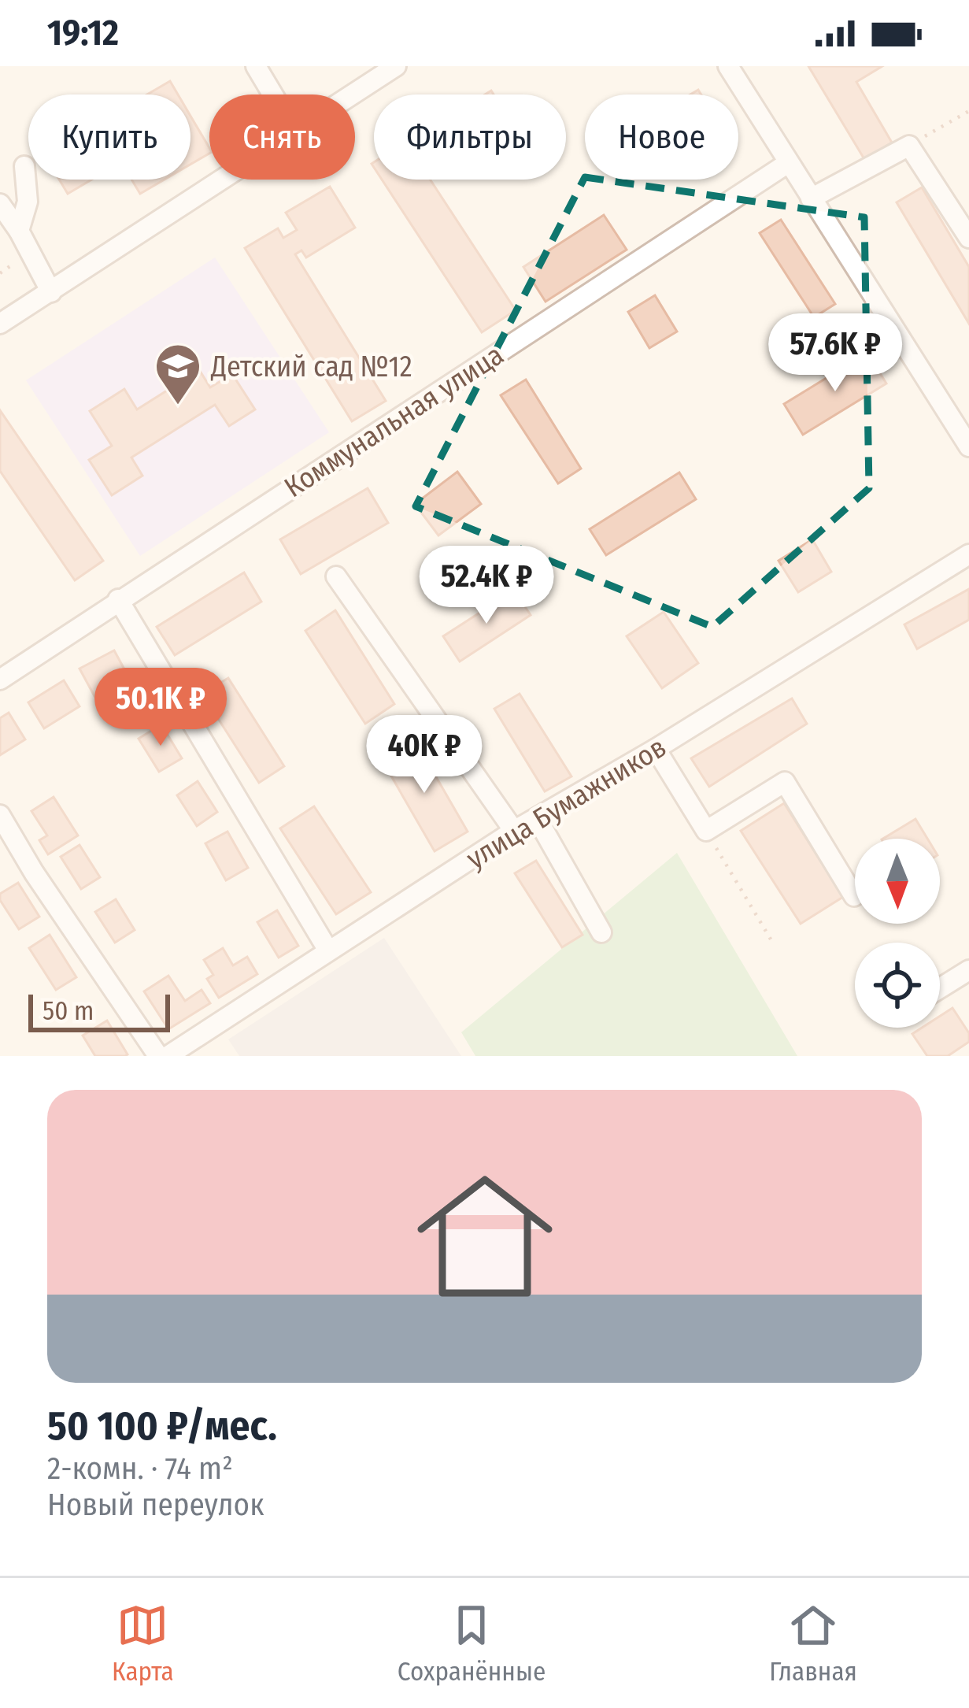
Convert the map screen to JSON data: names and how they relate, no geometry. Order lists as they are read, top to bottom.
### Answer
{
  "streets": {
    "street": ["Коммунальная улица", "улица Бумажников"]
  },
  "places": {
    "school or university": ["Детский сад №12"]
  },
  "scale_bar": "50 m",
  "north": "bottom",
  "page": {
    "status": "19:12",
    "chip": [
      "Купить",
      "Снять",
      "Фильтры",
      "Новое"
    ],
    "price": [
      "57.6K ₽",
      "52.4K ₽",
      "50.1K ₽",
      "40K ₽"
    ],
    "scale": "50 m",
    "list": [
      {
        "name": "50 100 ₽/мес.",
        "note": "2-комн. · 74 m² · Новый переулок"
      }
    ],
    "tabs": ["Карта", "Сохранённые", "Главная"]
  }
}
